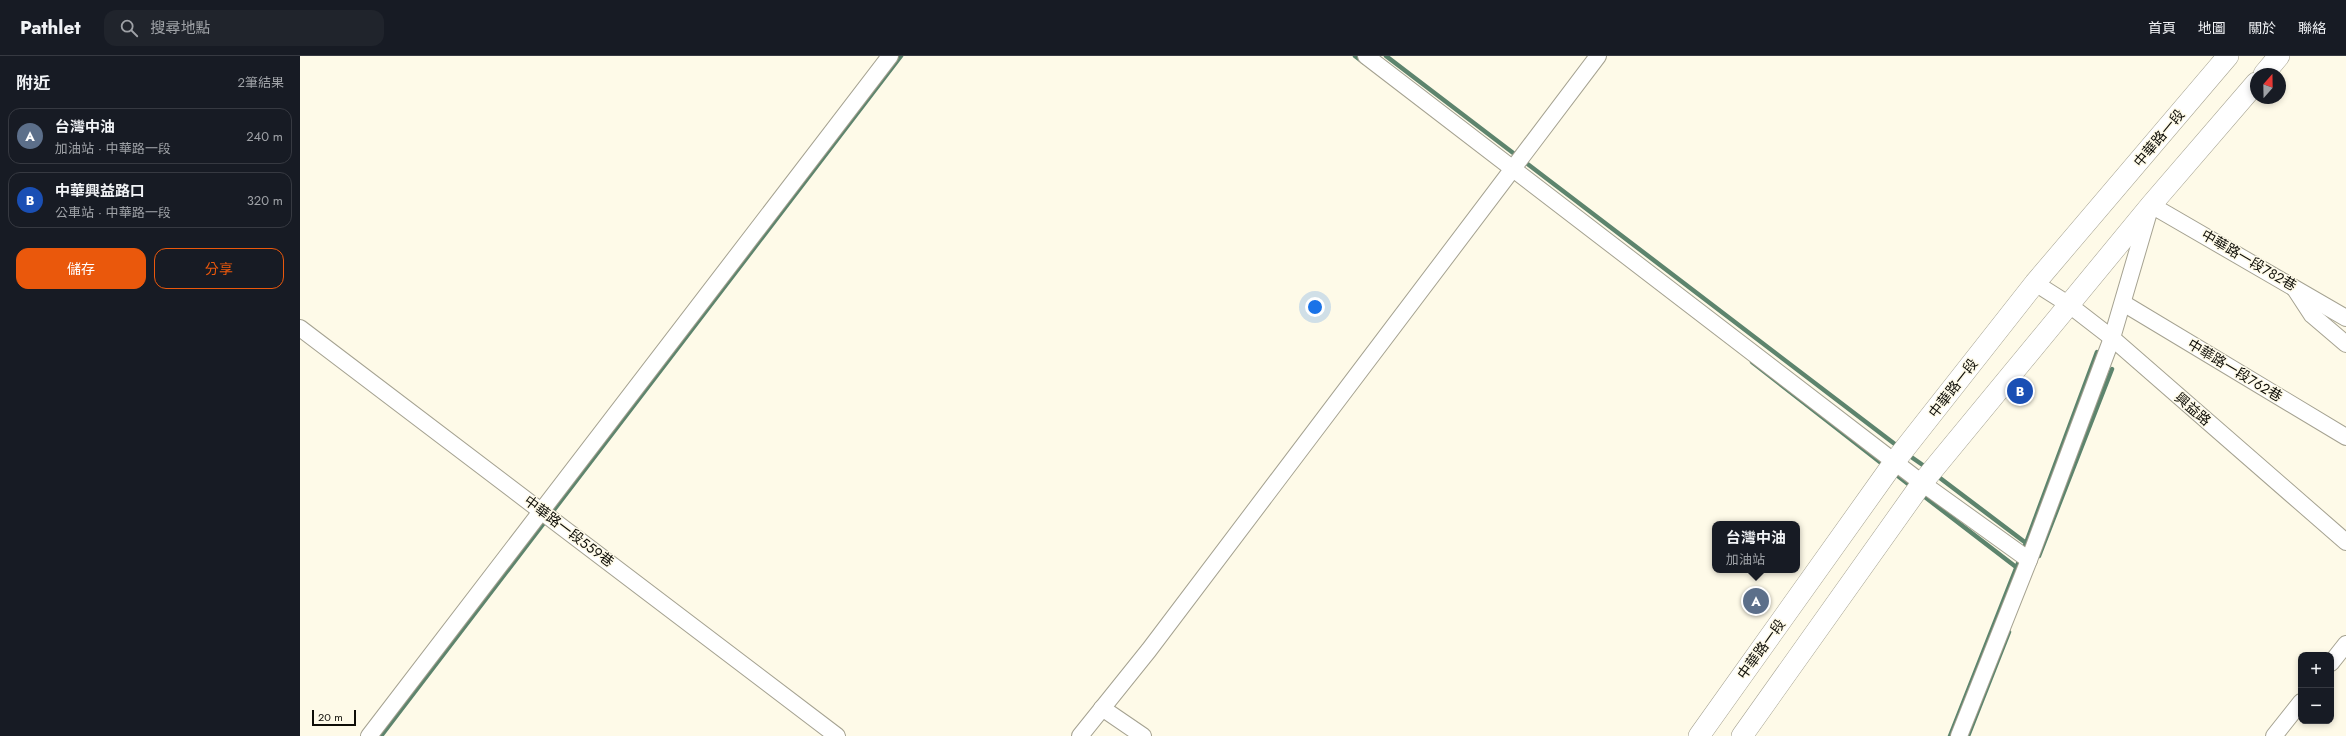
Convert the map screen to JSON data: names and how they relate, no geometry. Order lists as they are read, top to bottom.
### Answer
{
  "streets": {
    "main road": ["中華路一段"],
    "street": [
      "中華路一段782巷",
      "中華路一段762巷",
      "興益路",
      "中華路一段559巷"
    ]
  },
  "crossings": [
    ["中華路一段", "興益路"]
  ],
  "scale_bar": "20 m",
  "north": "top",
  "page": {
    "header": "Pathlet",
    "search": "搜尋地點",
    "nav": [
      "首頁",
      "地圖",
      "關於",
      "聯絡"
    ],
    "heading": ["附近", "2筆結果"],
    "list": [
      {
        "mark": "A",
        "name": "台灣中油",
        "note": "加油站 · 中華路一段",
        "value": "240 m"
      },
      {
        "mark": "B",
        "name": "中華興益路口",
        "note": "公車站 · 中華路一段",
        "value": "320 m"
      }
    ],
    "buttons": ["儲存", "分享"],
    "pins": ["B", "A"],
    "popup": ["台灣中油", "加油站"],
    "map_buttons": ["+", "−"],
    "scale": "20 m"
  }
}
